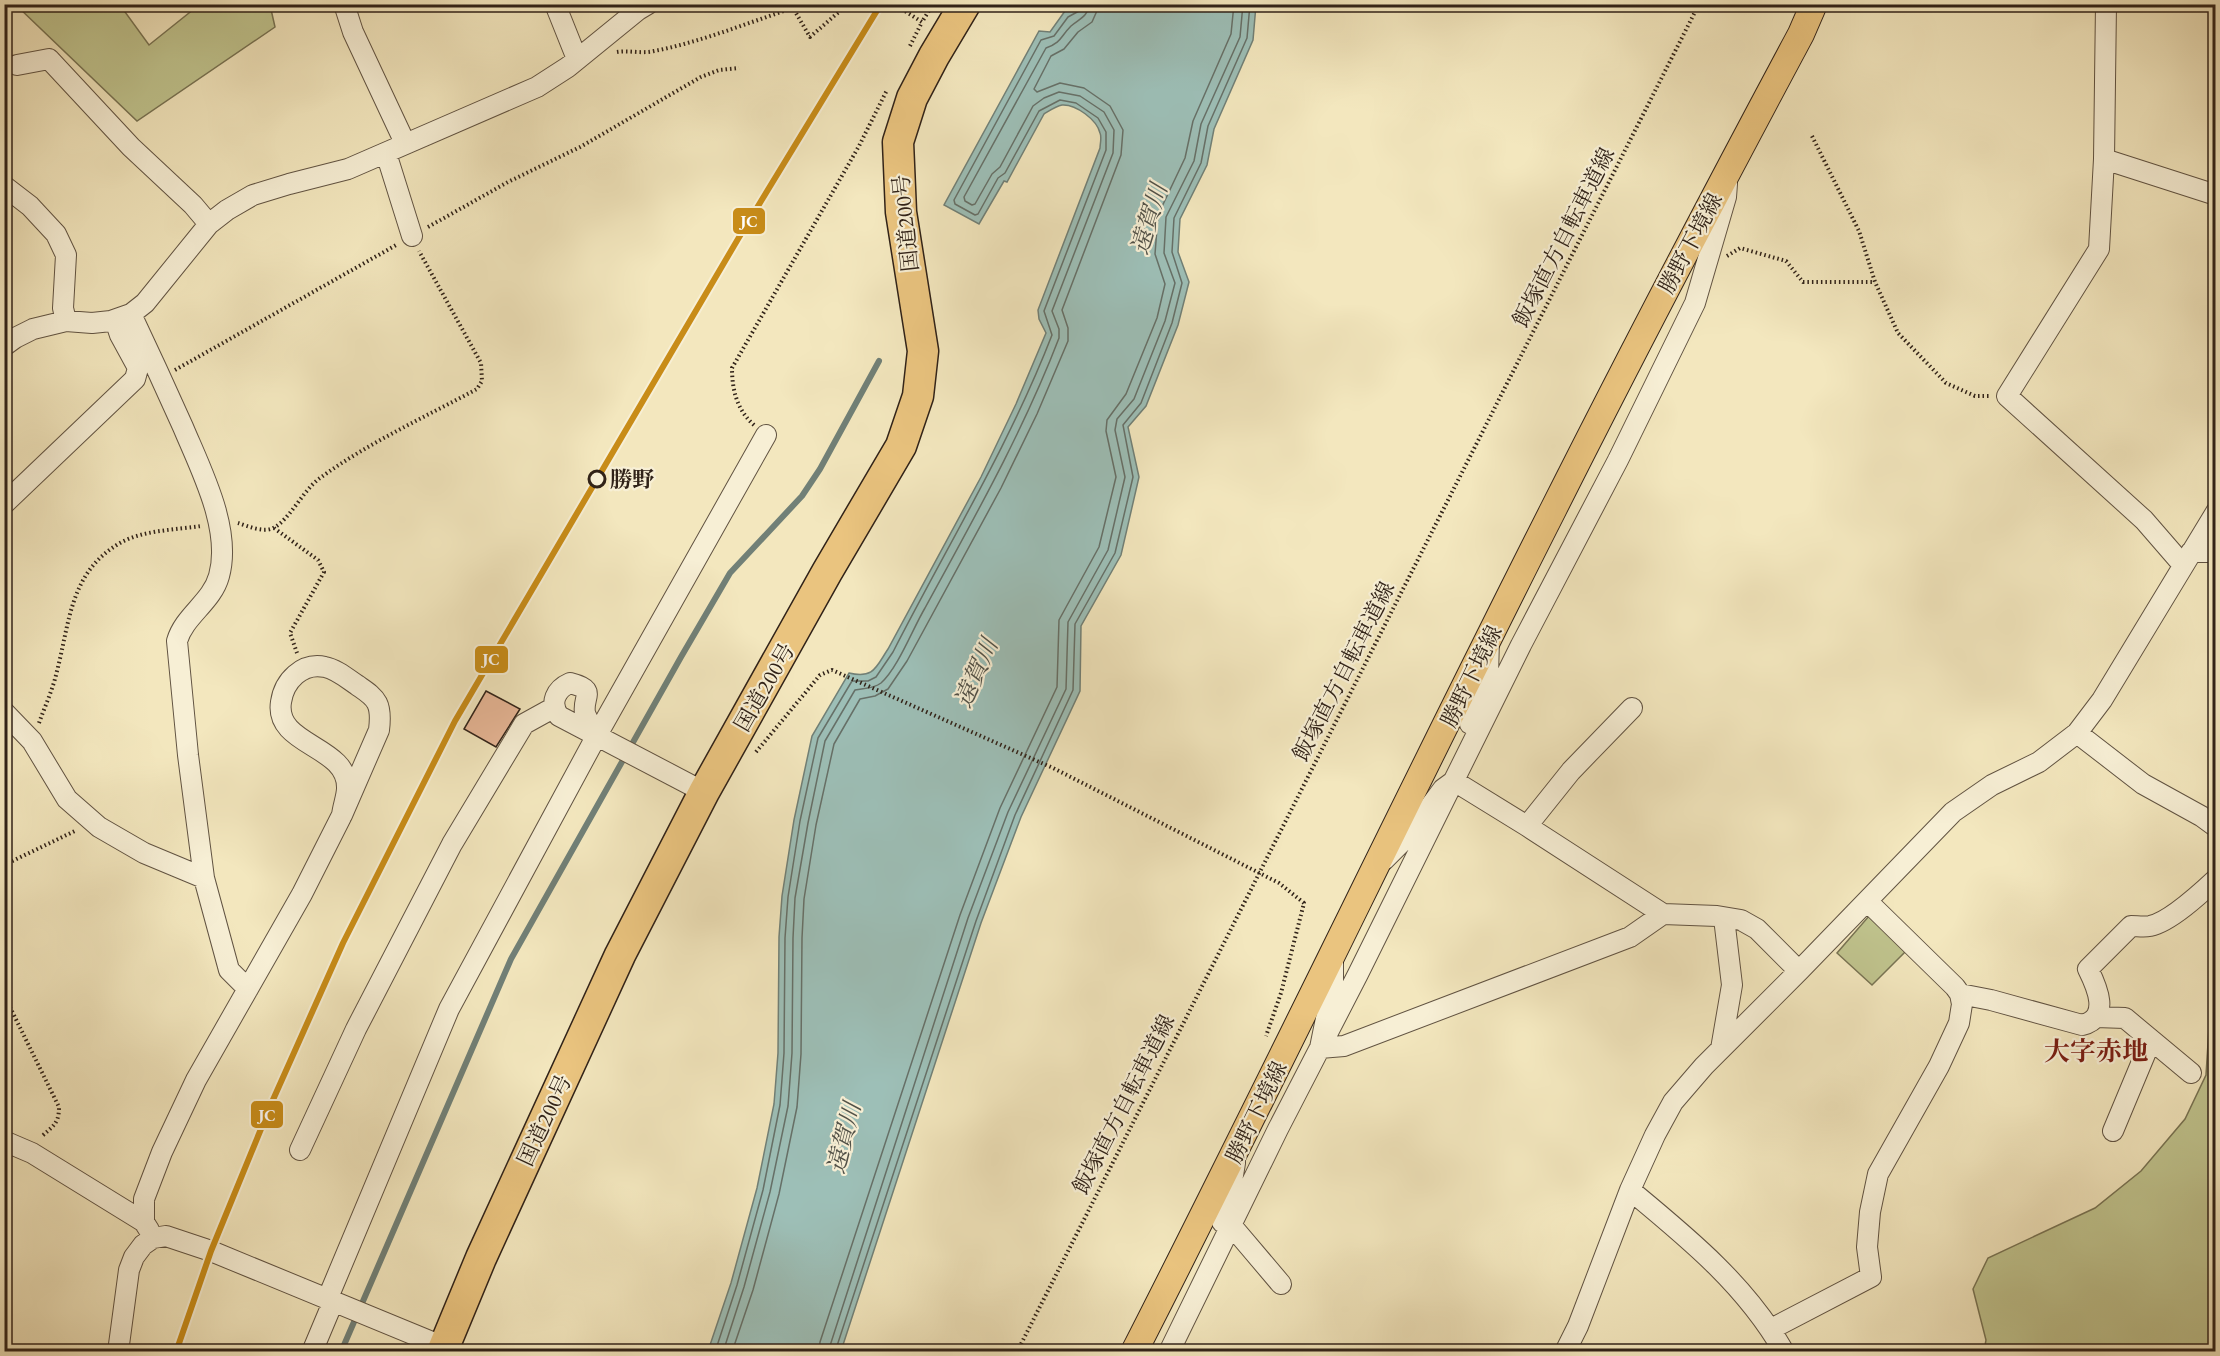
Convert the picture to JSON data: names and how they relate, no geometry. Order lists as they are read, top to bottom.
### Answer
{
  "streets": {
    "highway": ["国道200号"],
    "main road": ["勝野下境線"],
    "path": ["飯塚直方自転車道線"]
  },
  "districts": ["大字赤地"],
  "water": ["遠賀川"],
  "places": ["勝野"],
  "lines": ["transit line JC"]
}
